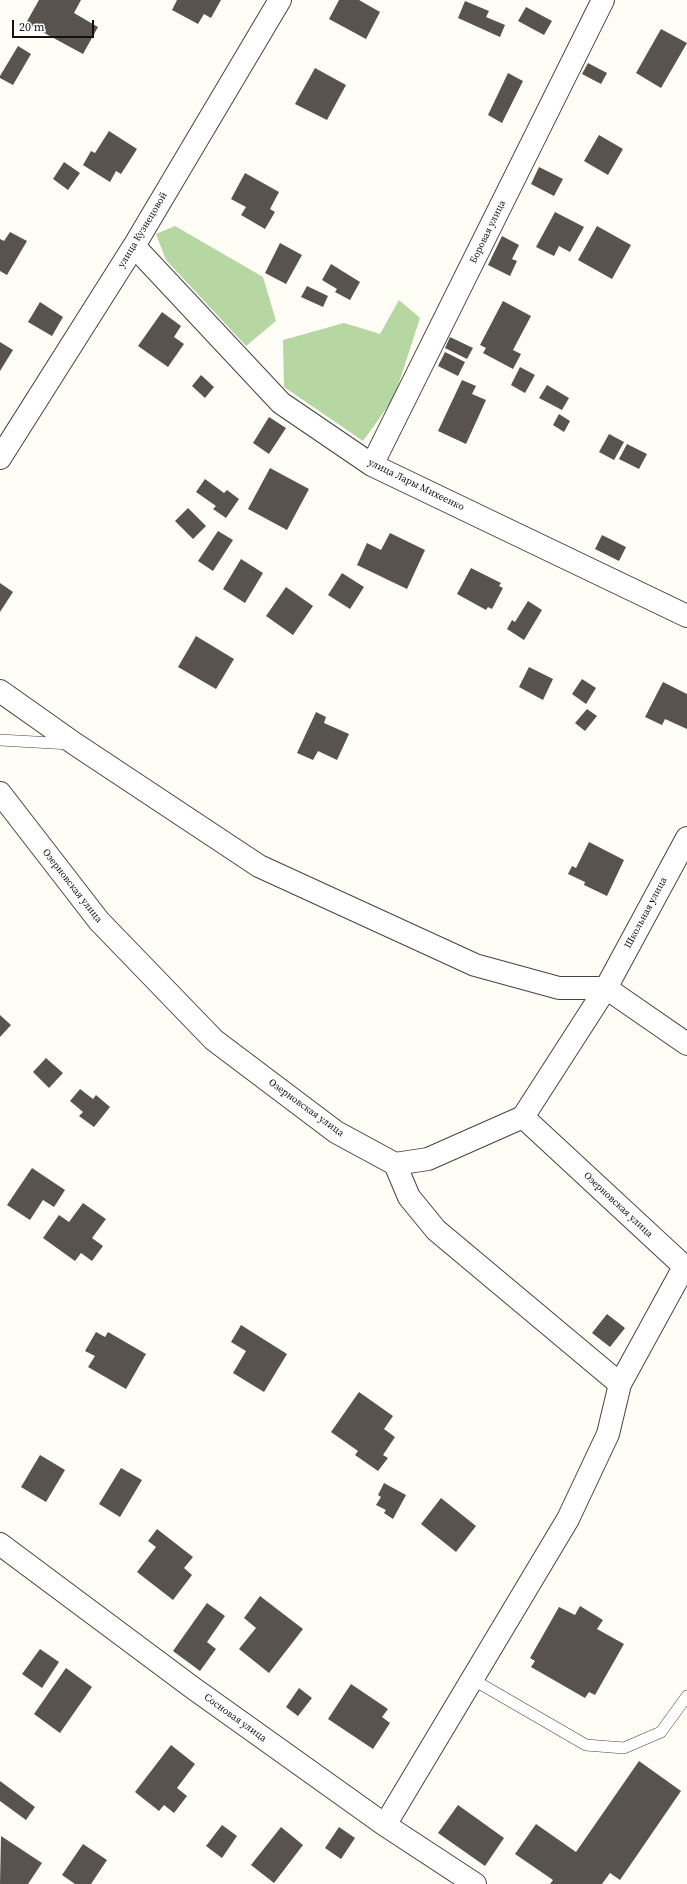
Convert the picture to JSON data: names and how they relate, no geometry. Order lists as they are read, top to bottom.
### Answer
{
  "streets": {
    "street": [
      "улица Кузнецовой",
      "Боровая улица",
      "улица Лары Михеенко",
      "Озерновская улица",
      "Школьная улица",
      "Сосновая улица"
    ]
  },
  "crossings": [
    ["улица Кузнецовой", "улица Лары Михеенко"],
    ["Боровая улица", "улица Лары Михеенко"],
    ["Озерновская улица", "Школьная улица"]
  ],
  "scale_bar": "20 m"
}
